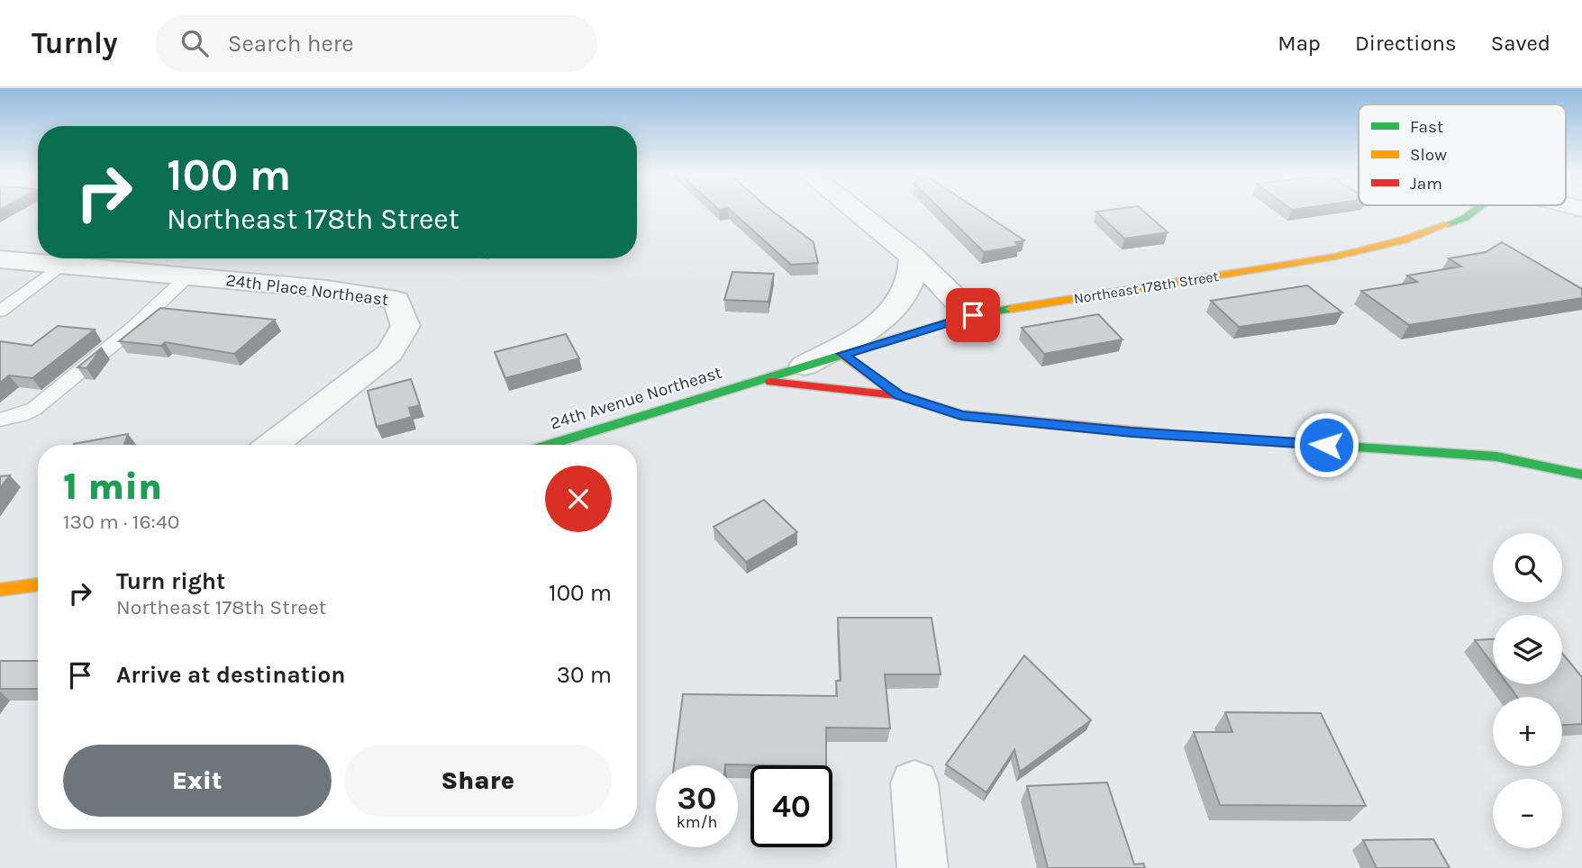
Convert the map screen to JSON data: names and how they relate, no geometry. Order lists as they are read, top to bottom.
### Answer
{
  "streets": {
    "main road": ["Northeast 178th Street", "24th Avenue Northeast"],
    "street": ["24th Place Northeast"]
  },
  "crossings": [
    ["Northeast 178th Street", "24th Avenue Northeast"]
  ],
  "legend": ["Fast", "Slow", "Jam"],
  "page": {
    "header": "Turnly",
    "search": "Search here",
    "nav": ["Map", "Directions", "Saved"],
    "turn": ["100 m", "Northeast 178th Street"],
    "heading": ["1 min", "130 m · 16:40"],
    "map_buttons": ["+", "−"],
    "list": [
      {
        "name": "Turn right",
        "note": "Northeast 178th Street",
        "value": "100 m"
      },
      {
        "name": "Arrive at destination",
        "value": "30 m"
      }
    ],
    "buttons": ["Exit", "Share"],
    "speed": "30 km/h",
    "limit": "40"
  }
}
